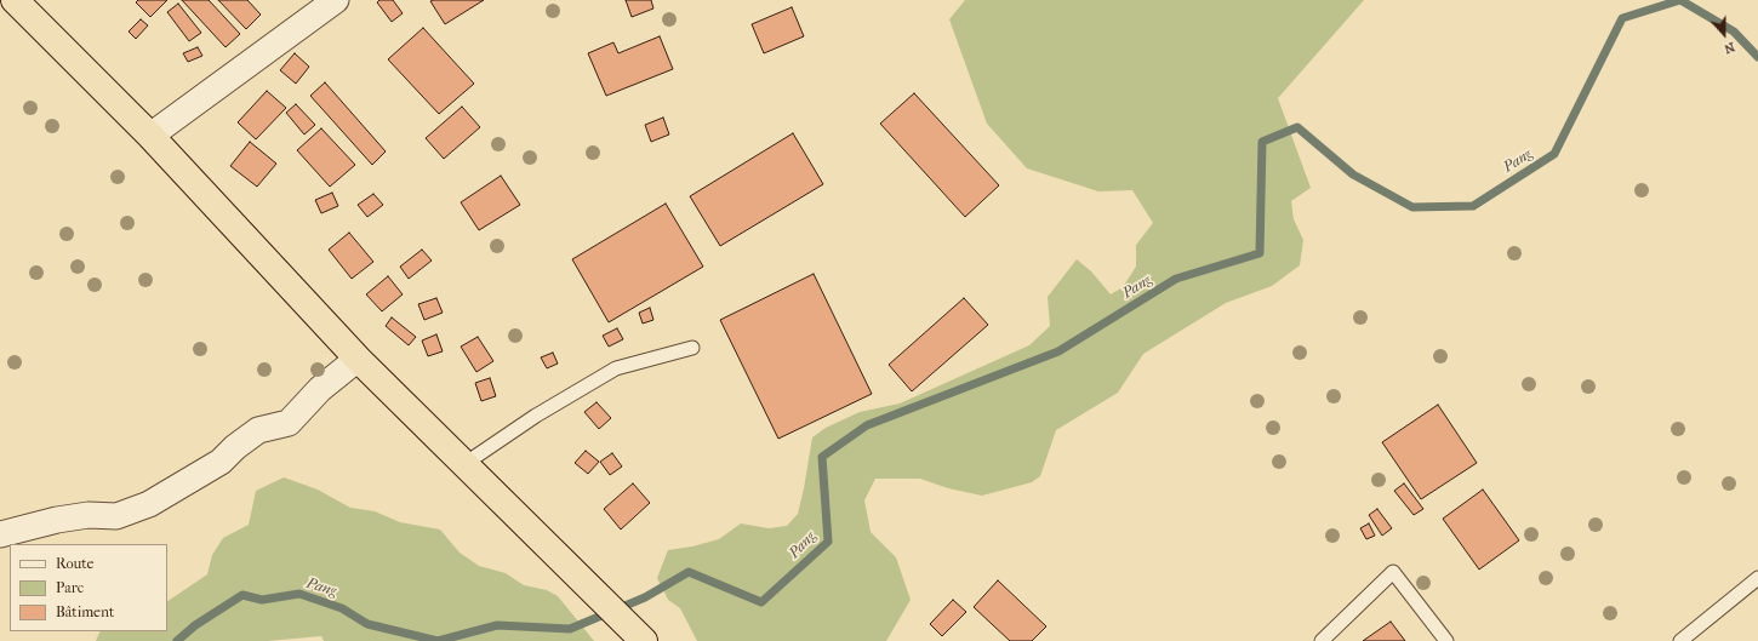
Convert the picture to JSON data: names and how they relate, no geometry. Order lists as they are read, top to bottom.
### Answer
{
  "water": ["Pang"],
  "legend": ["Route", "Parc", "Bâtiment"],
  "north": "bottom"
}
